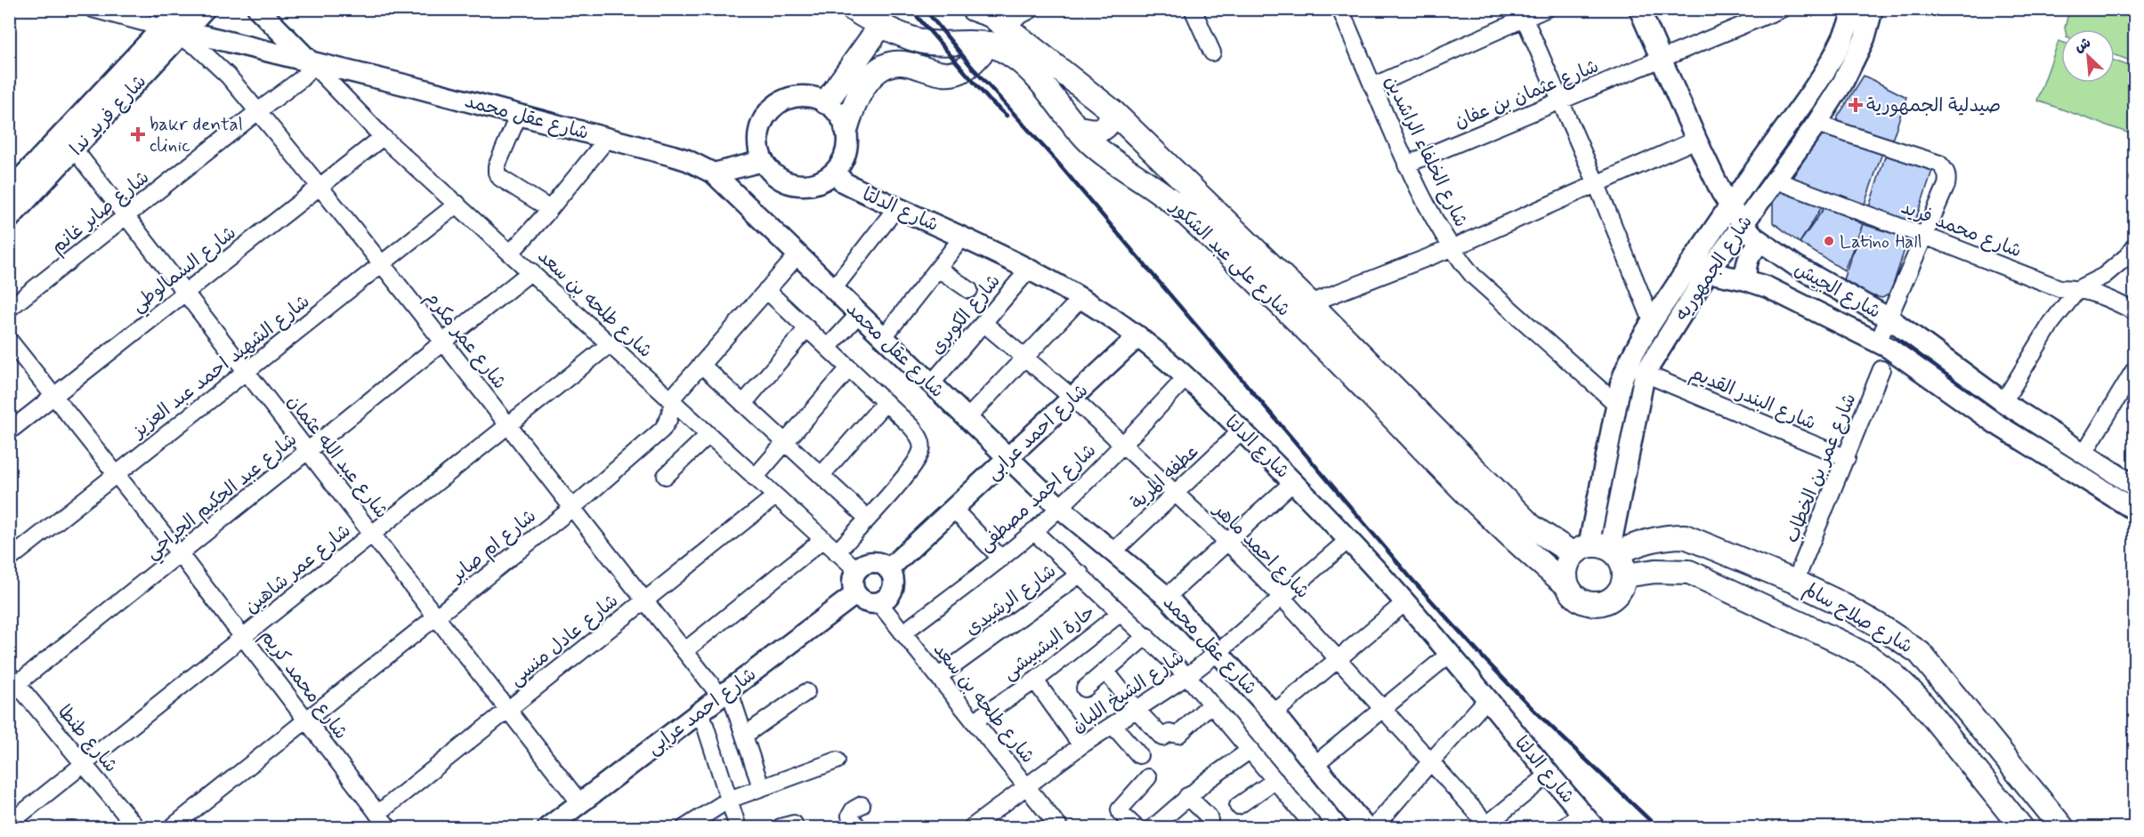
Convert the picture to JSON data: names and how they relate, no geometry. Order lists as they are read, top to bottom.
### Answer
{
  "streets": {
    "main road": ["شارع على عبد الشكور", "شارع صلاح سالم"],
    "street": [
      "شارع عثمان بن عفان",
      "شارع فريد ندا",
      "شارع عقل محمد",
      "شارع الخلفاء الراشدين",
      "شارع الدلتا",
      "شارع صابر غانم",
      "شارع محمد فريد",
      "شارع الجمهوريه",
      "شارع السمالوطي",
      "شارع الجيش",
      "شارع طلحه بن سعد",
      "شارع الكوبرى",
      "شارع عمر مكرم",
      "شارع الشهيد احمد عبد العزيز",
      "شارع البندر القديم",
      "شارع احمد عرابى",
      "شارع عبد الله عثمان",
      "شارع عمر بن الخطاب",
      "عطفه المرية",
      "شارع عبد الحكيم الجراحي",
      "شارع احمد مصطفى",
      "شارع ام صابر",
      "شارع احمد ماهر",
      "شارع عمر شاهين",
      "شارع الرشيدى",
      "شارع عادل منسى",
      "حارة البشبيشى",
      "شارع محمد كريم",
      "شارع الشيخ اللبان",
      "شارع طنطا"
    ]
  },
  "crossings": [
    ["شارع عثمان بن عفان", "شارع الخلفاء الراشدين"],
    ["شارع عثمان بن عفان", "شارع الجيش"],
    ["شارع فريد ندا", "شارع عقل محمد"],
    ["شارع فريد ندا", "شارع عمر مكرم"],
    ["شارع فريد ندا", "شارع عبد الله عثمان"],
    ["شارع عقل محمد", "شارع صابر غانم"],
    ["شارع عقل محمد", "شارع طلحه بن سعد"],
    ["شارع عقل محمد", "شارع الكوبرى"],
    ["شارع عقل محمد", "شارع عمر مكرم"],
    ["شارع عقل محمد", "شارع احمد عرابى"],
    ["شارع عقل محمد", "عطفه المرية"],
    ["شارع عقل محمد", "شارع احمد مصطفى"],
    ["شارع عقل محمد", "شارع ام صابر"],
    ["شارع عقل محمد", "شارع الشيخ اللبان"],
    ["شارع الخلفاء الراشدين", "شارع الجمهوريه"],
    ["شارع الدلتا", "شارع الكوبرى"],
    ["شارع الدلتا", "شارع احمد عرابى"],
    ["شارع الدلتا", "عطفه المرية"],
    ["شارع الدلتا", "شارع احمد مصطفى"],
    ["شارع الدلتا", "شارع الشيخ اللبان"],
    ["شارع صابر غانم", "شارع طلحه بن سعد"],
    ["شارع صابر غانم", "شارع عمر مكرم"],
    ["شارع صابر غانم", "شارع عبد الله عثمان"],
    ["شارع محمد فريد", "شارع الجمهوريه"],
    ["شارع على عبد الشكور", "شارع الجمهوريه"],
    ["شارع على عبد الشكور", "شارع صلاح سالم"],
    ["شارع الجمهوريه", "شارع الجيش"],
    ["شارع الجمهوريه", "شارع البندر القديم"],
    ["شارع الجمهوريه", "شارع صلاح سالم"],
    ["شارع السمالوطي", "شارع طلحه بن سعد"],
    ["شارع السمالوطي", "شارع عمر مكرم"],
    ["شارع السمالوطي", "شارع عبد الله عثمان"],
    ["شارع السمالوطي", "شارع محمد كريم"],
    ["شارع طلحه بن سعد", "شارع الشهيد احمد عبد العزيز"],
    ["شارع طلحه بن سعد", "شارع احمد عرابى"],
    ["شارع طلحه بن سعد", "شارع عبد الحكيم الجراحي"],
    ["شارع طلحه بن سعد", "شارع احمد مصطفى"],
    ["شارع طلحه بن سعد", "شارع ام صابر"],
    ["شارع طلحه بن سعد", "شارع عمر شاهين"],
    ["شارع طلحه بن سعد", "شارع الرشيدى"],
    ["شارع طلحه بن سعد", "شارع عادل منسى"],
    ["شارع طلحه بن سعد", "حارة البشبيشى"],
    ["شارع طلحه بن سعد", "شارع الشيخ اللبان"],
    ["شارع الكوبرى", "شارع احمد ماهر"],
    ["شارع عمر مكرم", "شارع الشهيد احمد عبد العزيز"],
    ["شارع عمر مكرم", "شارع احمد عرابى"],
    ["شارع عمر مكرم", "شارع عبد الحكيم الجراحي"],
    ["شارع عمر مكرم", "شارع ام صابر"],
    ["شارع عمر مكرم", "شارع عمر شاهين"],
    ["شارع عمر مكرم", "شارع عادل منسى"],
    ["شارع الشهيد احمد عبد العزيز", "شارع عبد الله عثمان"],
    ["شارع الشهيد احمد عبد العزيز", "شارع محمد كريم"],
    ["شارع البندر القديم", "شارع عمر بن الخطاب"],
    ["شارع احمد عرابى", "شارع عبد الله عثمان"],
    ["شارع احمد عرابى", "شارع احمد ماهر"],
    ["شارع عبد الله عثمان", "شارع عبد الحكيم الجراحي"],
    ["شارع عبد الله عثمان", "شارع ام صابر"],
    ["شارع عبد الله عثمان", "شارع عمر شاهين"],
    ["شارع عبد الله عثمان", "شارع عادل منسى"],
    ["شارع عمر بن الخطاب", "شارع صلاح سالم"],
    ["عطفه المرية", "شارع احمد ماهر"],
    ["شارع عبد الحكيم الجراحي", "شارع محمد كريم"],
    ["شارع عبد الحكيم الجراحي", "شارع طنطا"],
    ["شارع احمد مصطفى", "شارع احمد ماهر"],
    ["شارع ام صابر", "شارع محمد كريم"],
    ["شارع احمد ماهر", "شارع الشيخ اللبان"],
    ["شارع عمر شاهين", "شارع محمد كريم"],
    ["شارع عمر شاهين", "شارع طنطا"],
    ["شارع عادل منسى", "شارع محمد كريم"]
  ],
  "places": {
    "health": ["صيدلية الجمهورية", "bakr dental clinic"],
    "other": ["Latino Hall"]
  },
  "north": "top left"
}
